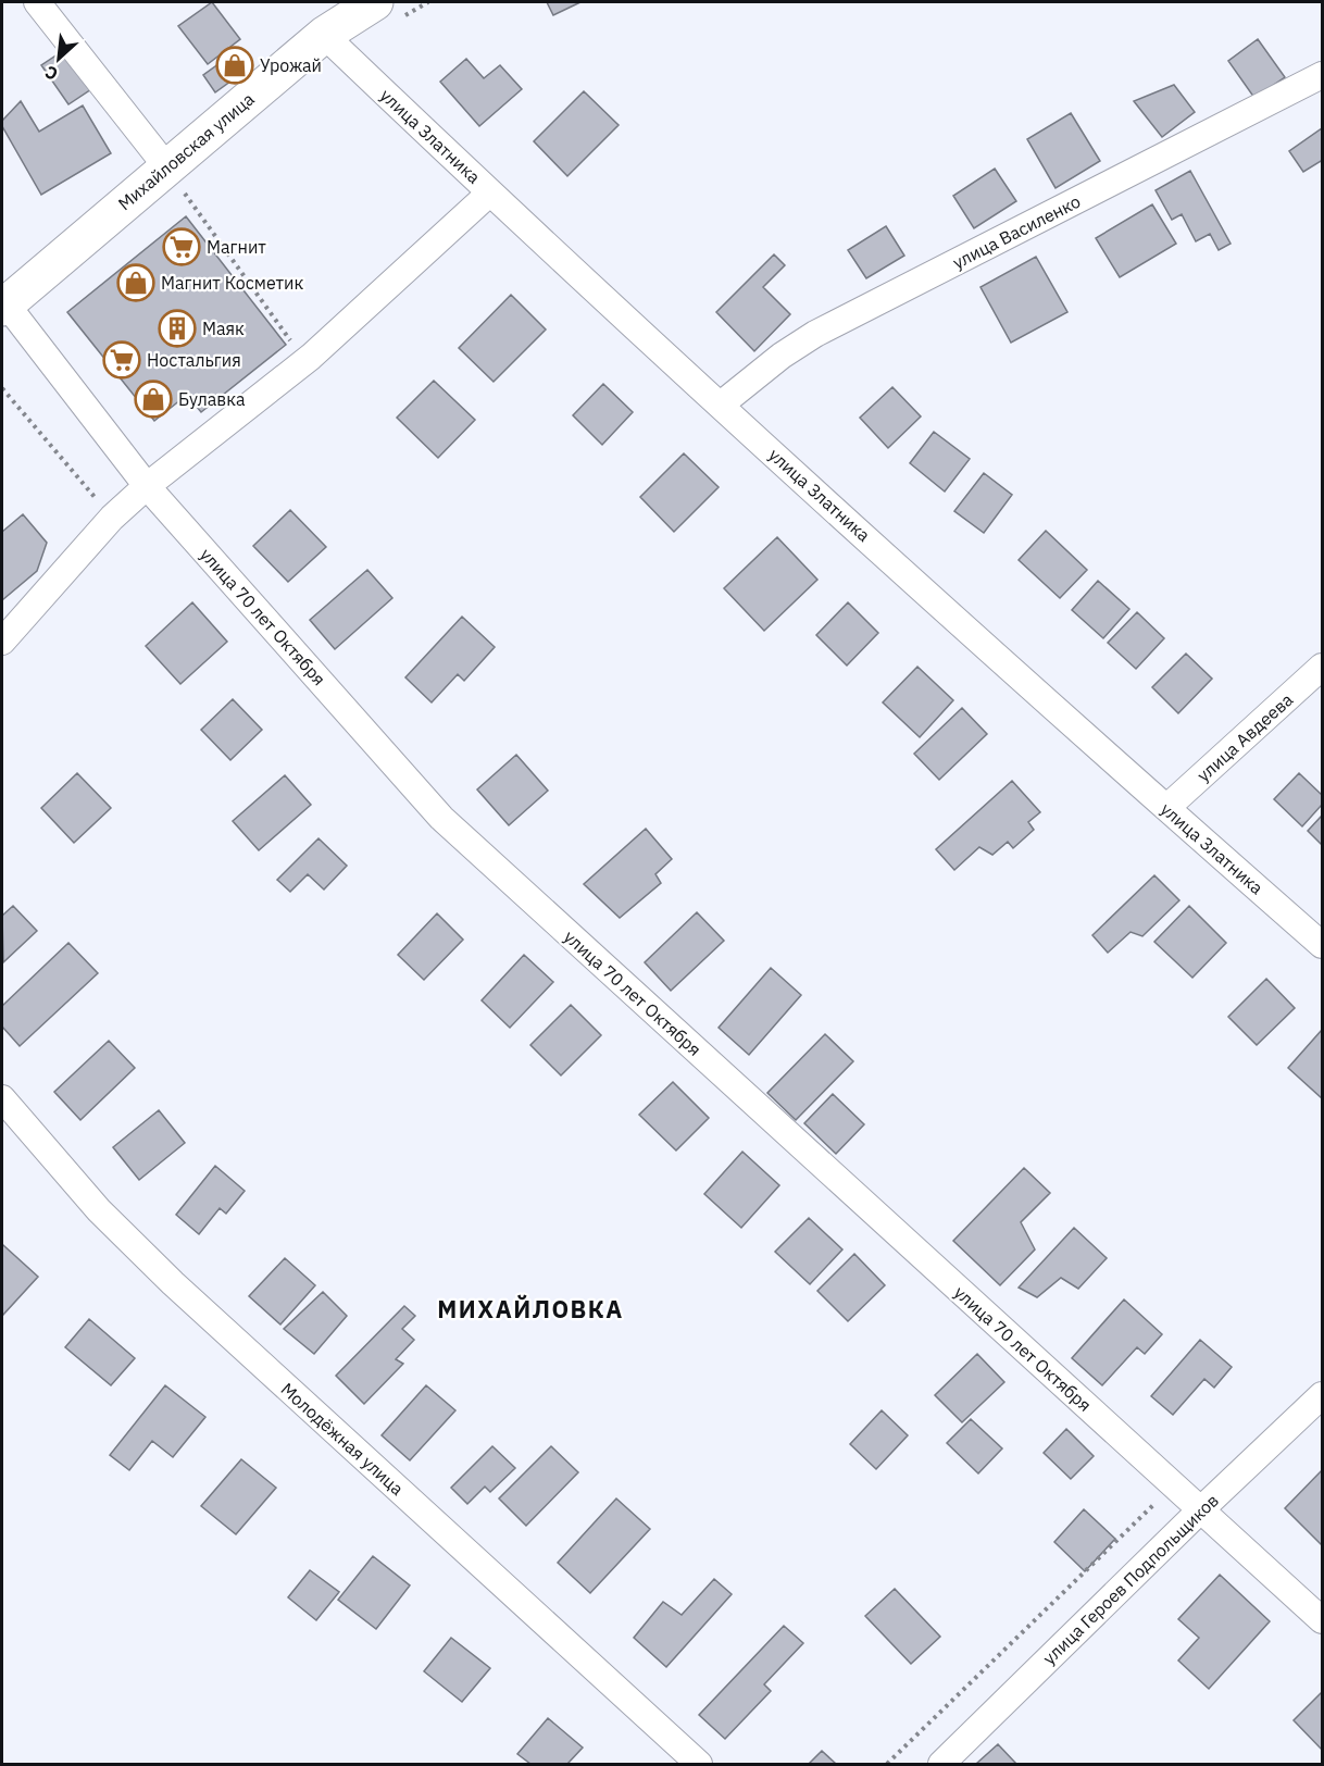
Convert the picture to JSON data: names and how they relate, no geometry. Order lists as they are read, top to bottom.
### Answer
{
  "streets": {
    "street": [
      "улица Златника",
      "Михайловская улица",
      "улица Василенко",
      "улица 70 лет Октября",
      "улица Авдеева",
      "Молодёжная улица",
      "улица Героев Подпольщиков"
    ]
  },
  "crossings": [
    ["улица Златника", "Михайловская улица"],
    ["улица Златника", "улица Василенко"],
    ["улица Златника", "улица Авдеева"],
    ["Михайловская улица", "улица 70 лет Октября"],
    ["улица 70 лет Октября", "улица Героев Подпольщиков"]
  ],
  "districts": ["МИХАЙЛОВКА"],
  "places": {
    "shop": ["Урожай", "Магнит Косметик", "Булавка"],
    "supermarket": ["Магнит", "Ностальгия"],
    "building": ["Маяк"]
  },
  "north": "bottom left"
}
